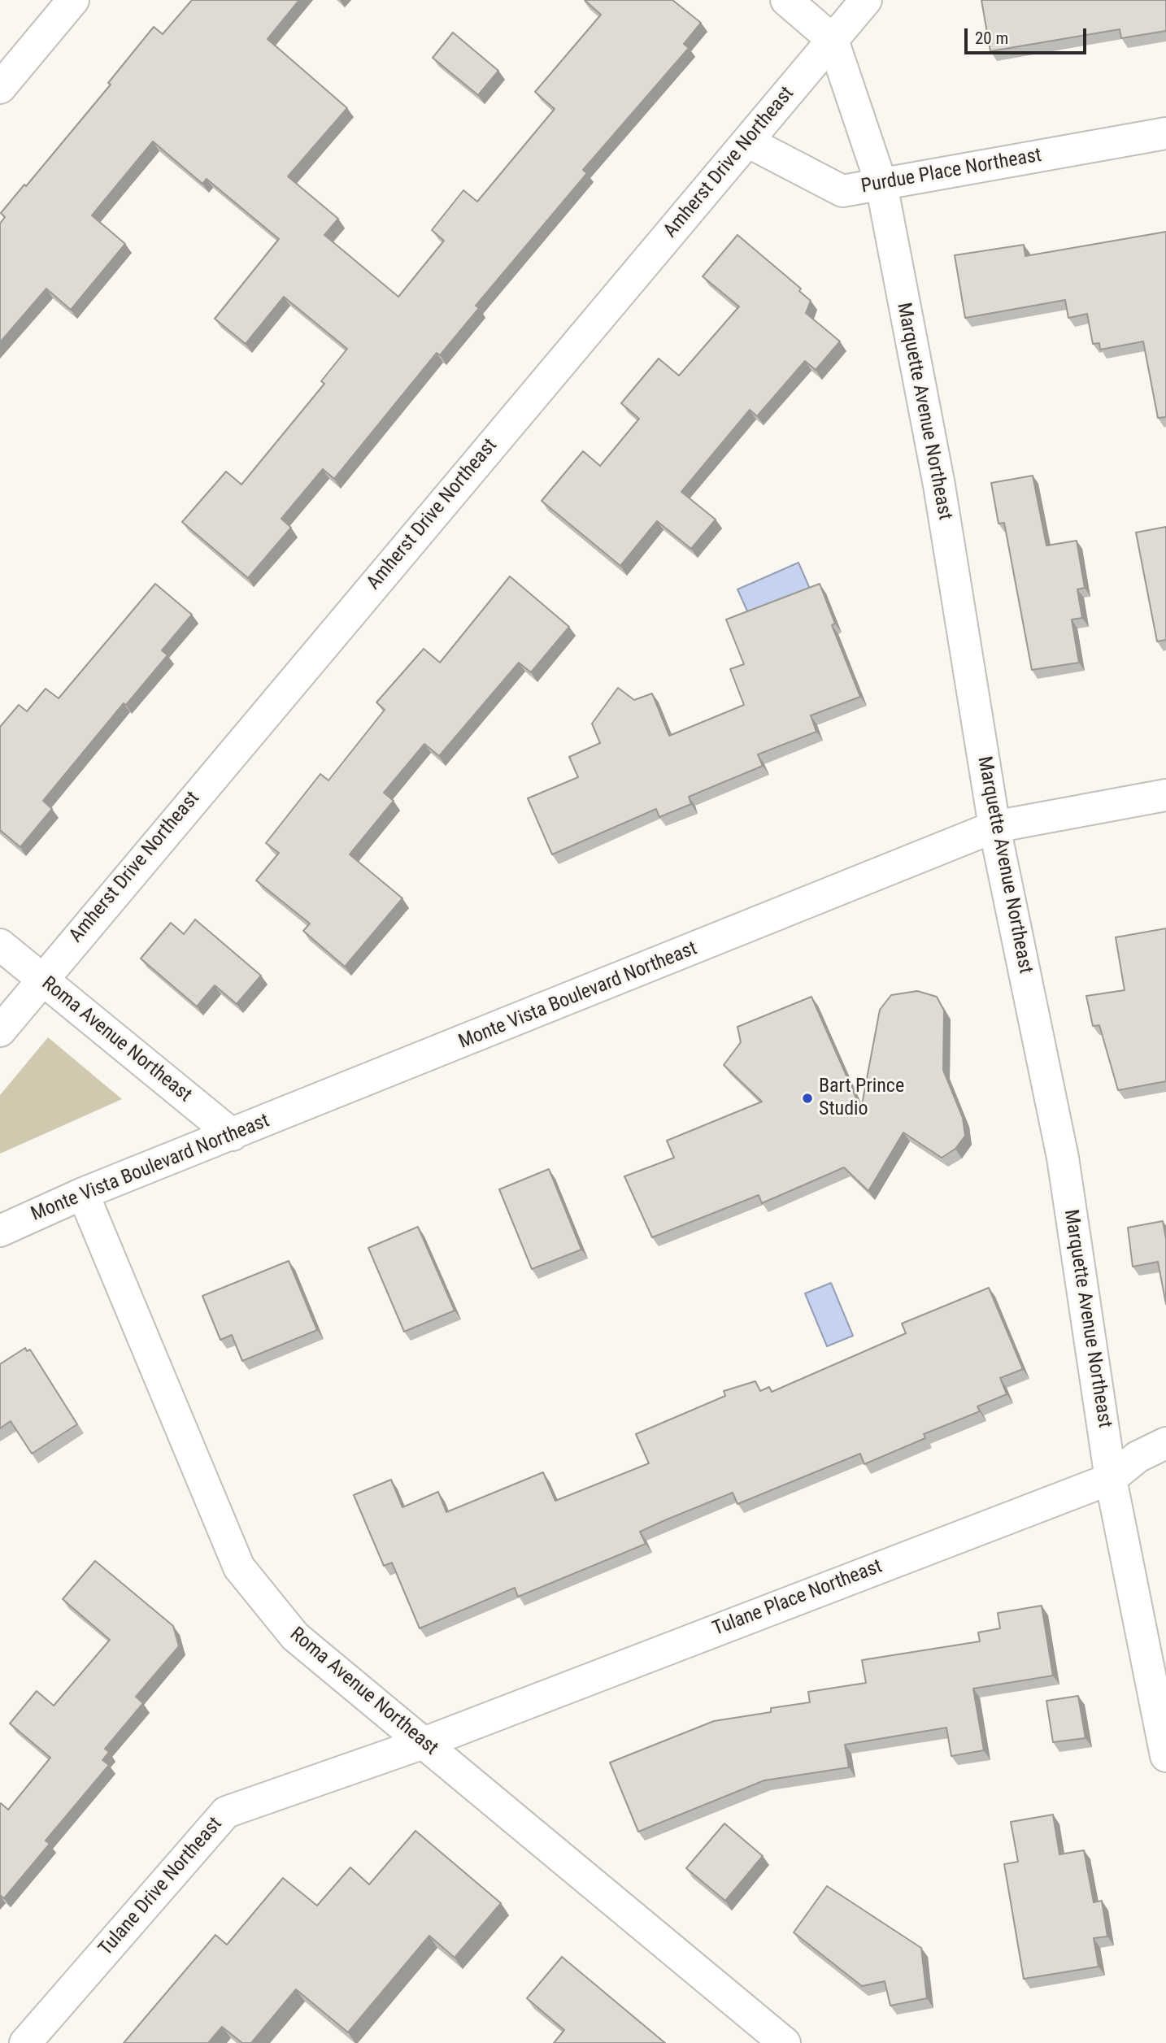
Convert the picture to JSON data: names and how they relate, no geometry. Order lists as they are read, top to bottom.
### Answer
{
  "streets": {
    "street": [
      "Amherst Drive Northeast",
      "Purdue Place Northeast",
      "Marquette Avenue Northeast",
      "Monte Vista Boulevard Northeast",
      "Roma Avenue Northeast",
      "Tulane Place Northeast",
      "Tulane Drive Northeast"
    ]
  },
  "crossings": [
    ["Amherst Drive Northeast", "Purdue Place Northeast"],
    ["Amherst Drive Northeast", "Marquette Avenue Northeast"],
    ["Amherst Drive Northeast", "Roma Avenue Northeast"],
    ["Purdue Place Northeast", "Marquette Avenue Northeast"],
    ["Marquette Avenue Northeast", "Monte Vista Boulevard Northeast"],
    ["Marquette Avenue Northeast", "Tulane Place Northeast"],
    ["Monte Vista Boulevard Northeast", "Roma Avenue Northeast"],
    ["Roma Avenue Northeast", "Tulane Place Northeast"],
    ["Roma Avenue Northeast", "Tulane Drive Northeast"],
    ["Tulane Place Northeast", "Tulane Drive Northeast"]
  ],
  "places": ["Bart Prince Studio"],
  "scale_bar": "20 m"
}
